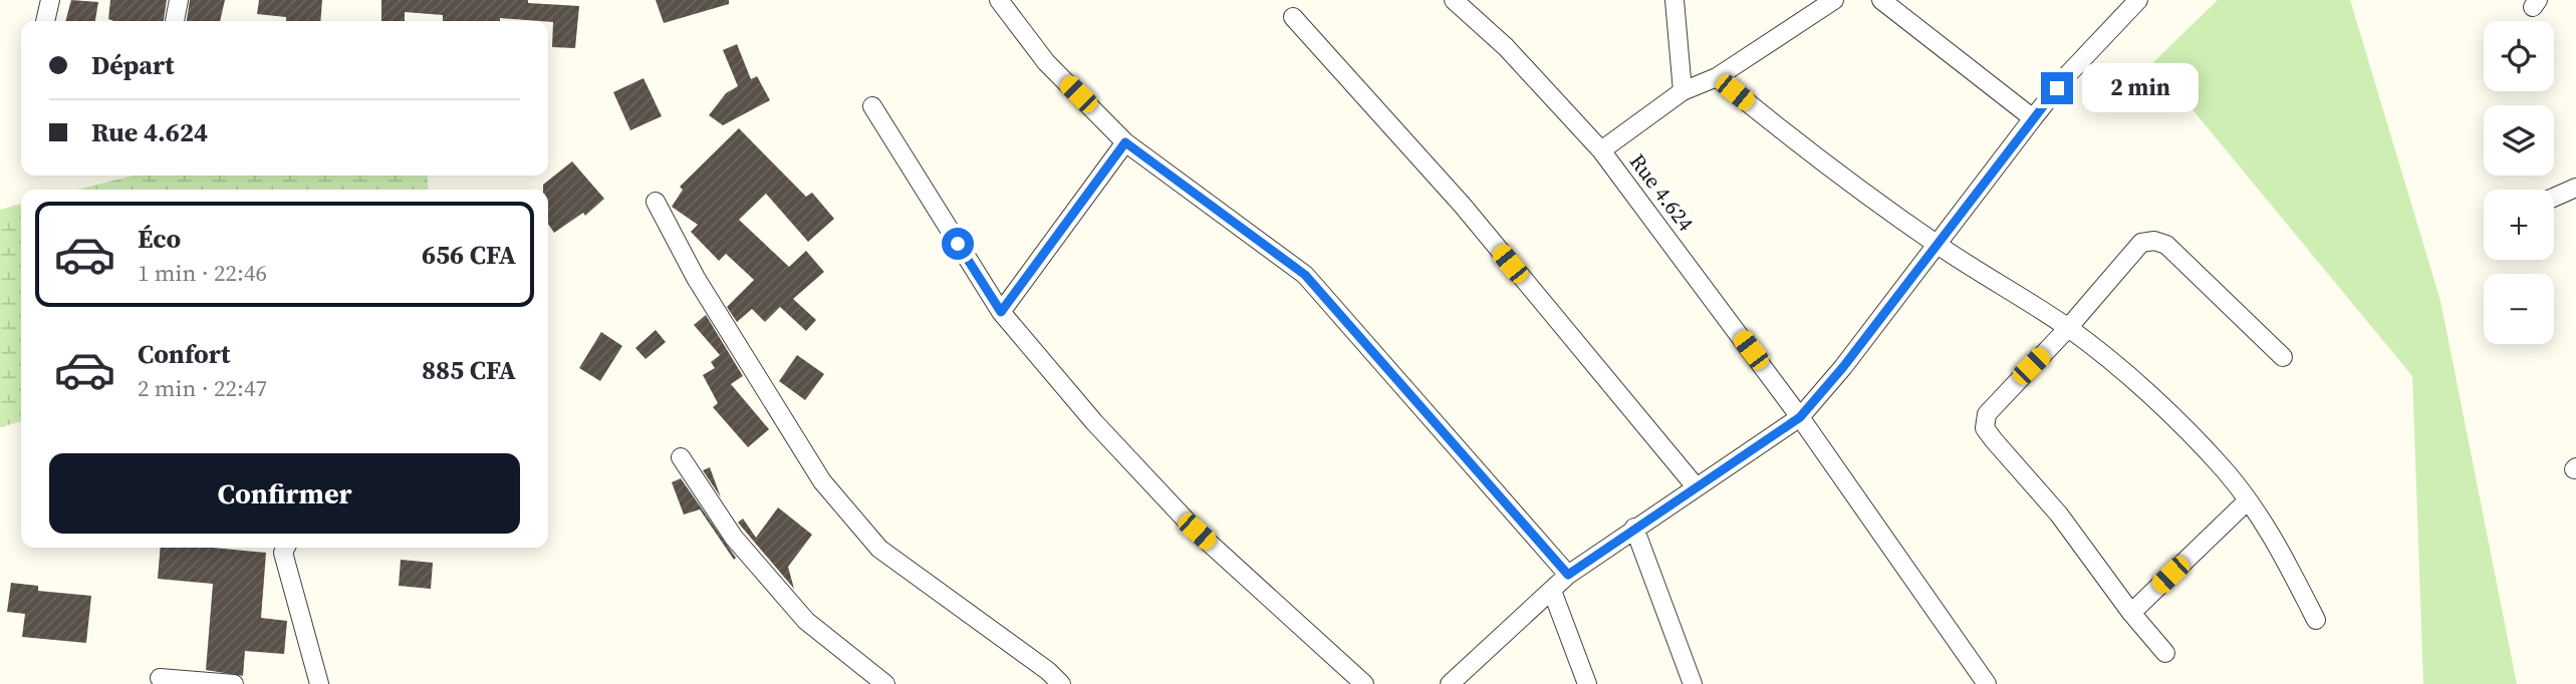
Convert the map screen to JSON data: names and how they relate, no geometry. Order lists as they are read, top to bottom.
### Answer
{
  "streets": {
    "street": ["Rue 4.624"]
  },
  "page": {
    "map_buttons": ["+", "−"],
    "banner": ["Départ", "Rue 4.624"],
    "bubble": "2 min",
    "list": [
      {
        "name": "Éco",
        "note": "1 min · 22:46",
        "value": "656 CFA"
      },
      {
        "name": "Confort",
        "note": "2 min · 22:47",
        "value": "885 CFA"
      }
    ],
    "buttons": "Confirmer"
  }
}
